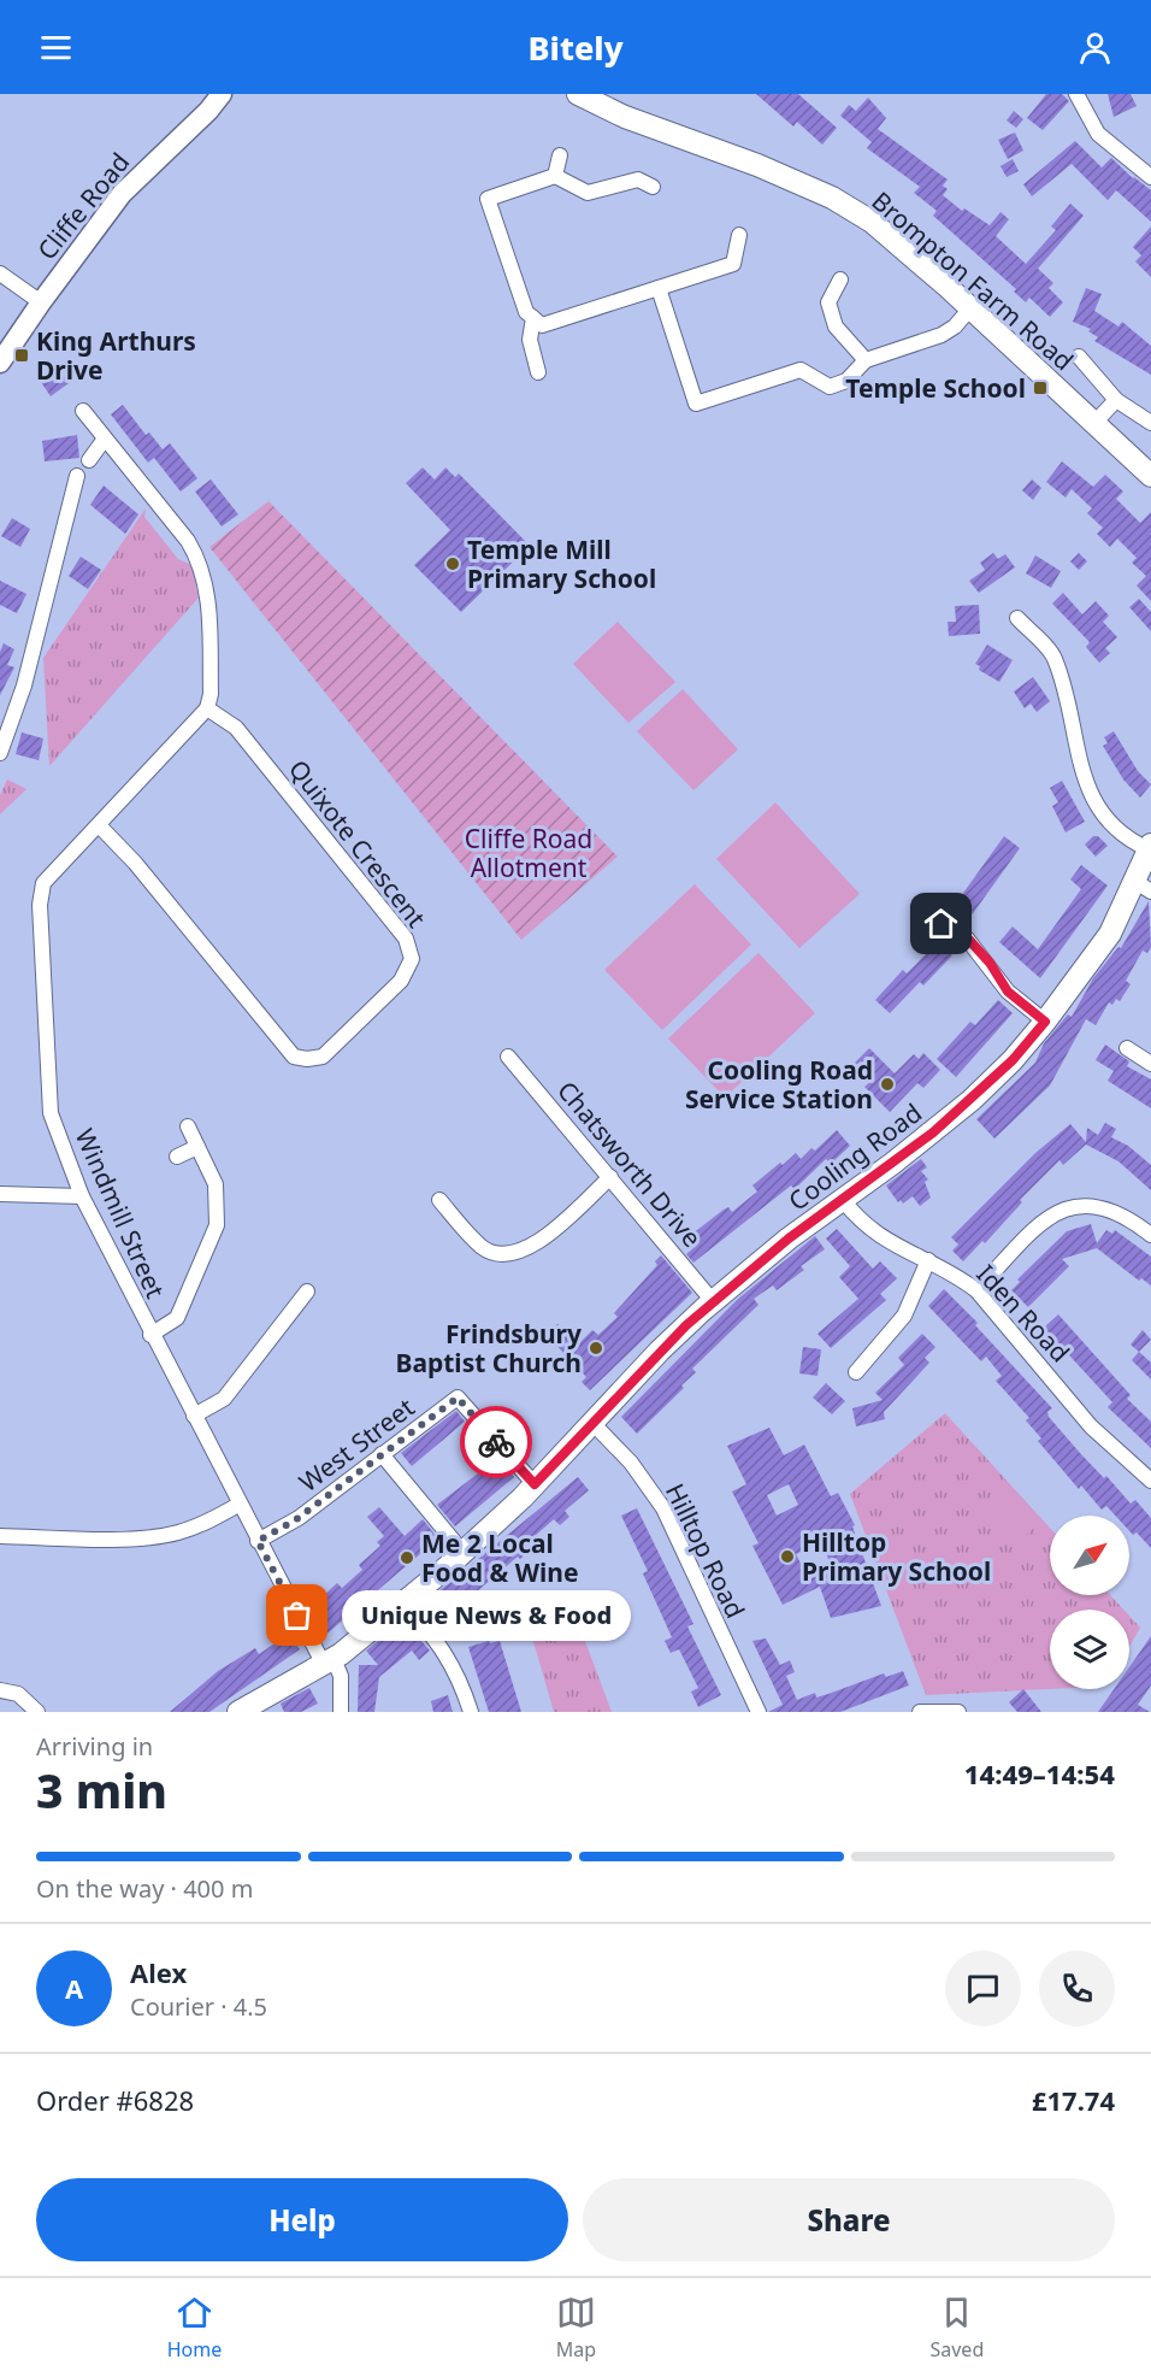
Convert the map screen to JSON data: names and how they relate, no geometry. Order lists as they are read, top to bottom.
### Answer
{
  "streets": {
    "main road": ["Brompton Farm Road", "Cooling Road"],
    "street": [
      "Cliffe Road",
      "Quixote Crescent",
      "Chatsworth Drive",
      "Windmill Street",
      "Iden Road",
      "West Street",
      "Hilltop Road"
    ]
  },
  "crossings": [
    ["Quixote Crescent", "Windmill Street"],
    ["Cooling Road", "Chatsworth Drive"],
    ["Cooling Road", "Windmill Street"],
    ["Cooling Road", "Iden Road"],
    ["Cooling Road", "West Street"],
    ["Cooling Road", "Hilltop Road"],
    ["Windmill Street", "West Street"]
  ],
  "parks": ["Cliffe Road Allotment"],
  "places": {
    "transit": ["King Arthurs Drive", "Temple School"],
    "other": [
      "Temple Mill Primary School",
      "Cooling Road Service Station",
      "Frindsbury Baptist Church",
      "Hilltop Primary School",
      "Me 2 Local Food & Wine",
      "Unique News & Food"
    ]
  },
  "north": "top right",
  "page": {
    "header": "Bitely",
    "bubble": "Unique News & Food",
    "heading": ["3 min", "Arriving in", "14:49–14:54"],
    "panel": [
      "Alex",
      "Courier · 4.5",
      "Order #6828",
      "£17.74"
    ],
    "bar": "On the way · 400 m",
    "round": "A",
    "buttons": ["Help", "Share"],
    "tabs": ["Home", "Map", "Saved"]
  }
}
